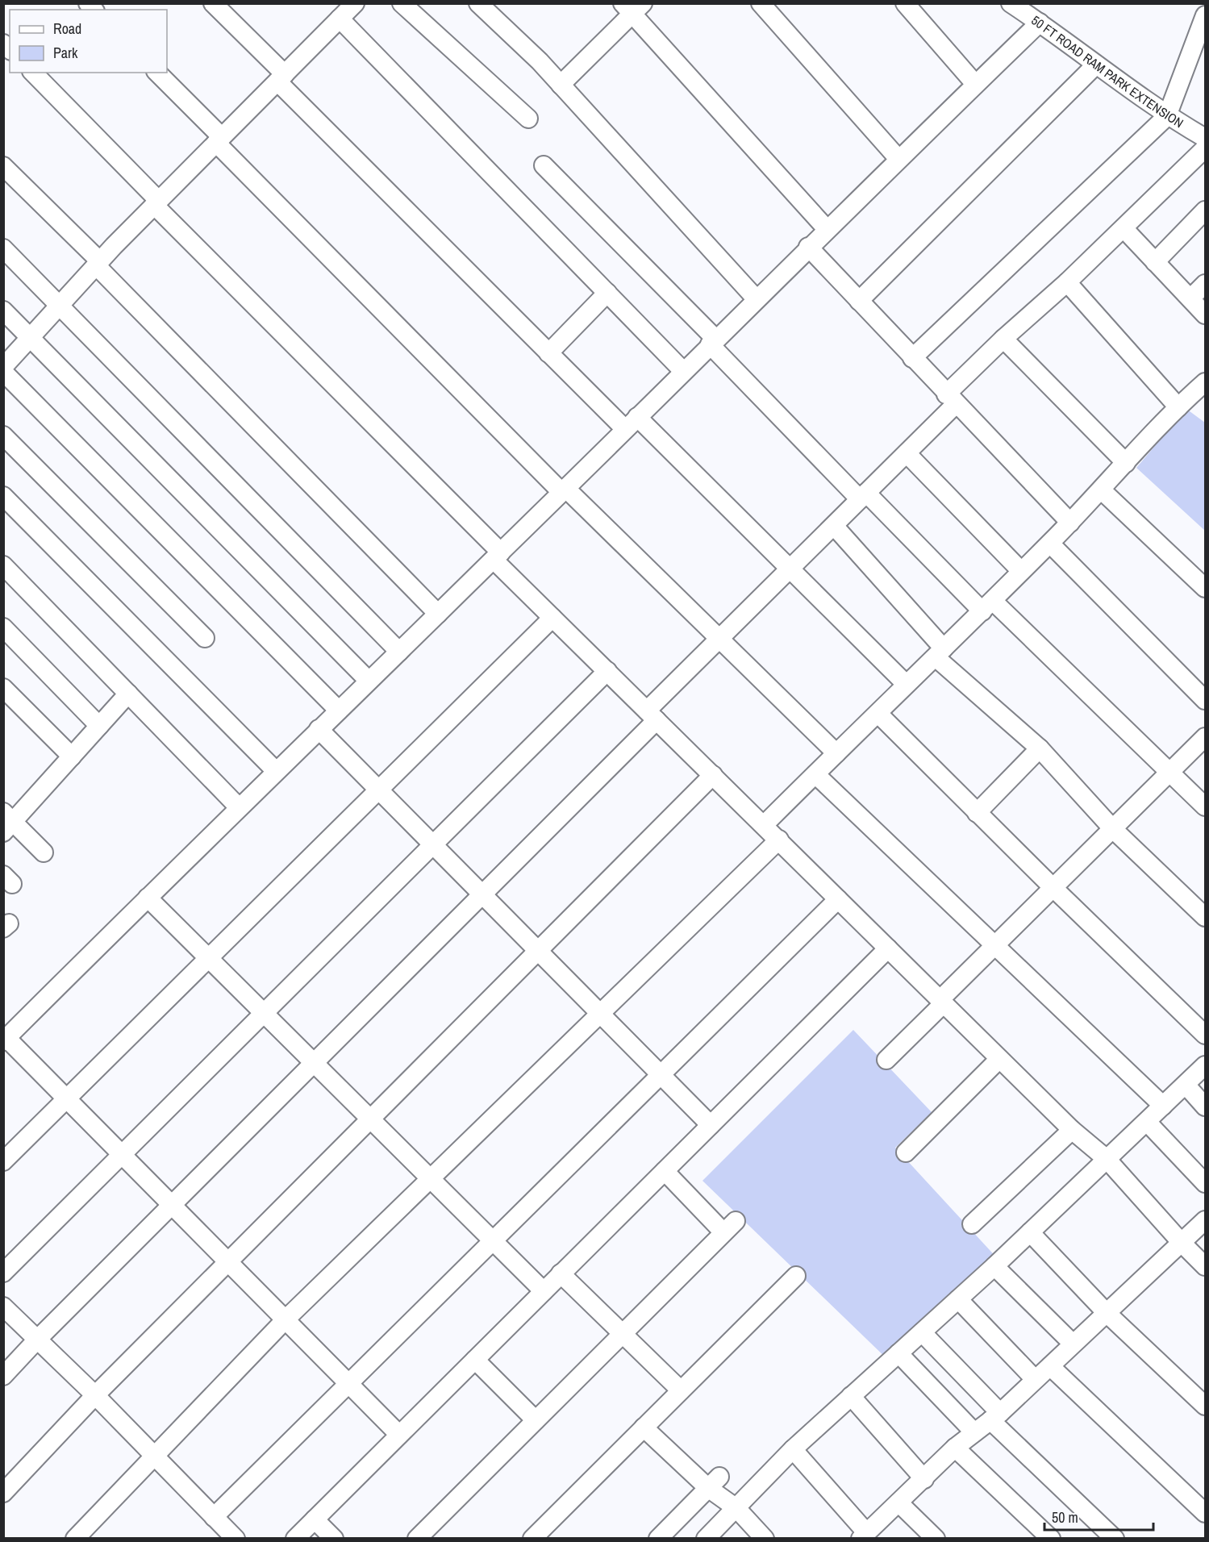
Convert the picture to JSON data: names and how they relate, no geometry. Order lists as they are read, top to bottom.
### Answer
{
  "streets": {
    "street": ["50 FT ROAD RAM PARK EXTENSION"]
  },
  "legend": ["Road", "Park"],
  "scale_bar": "50 m"
}
